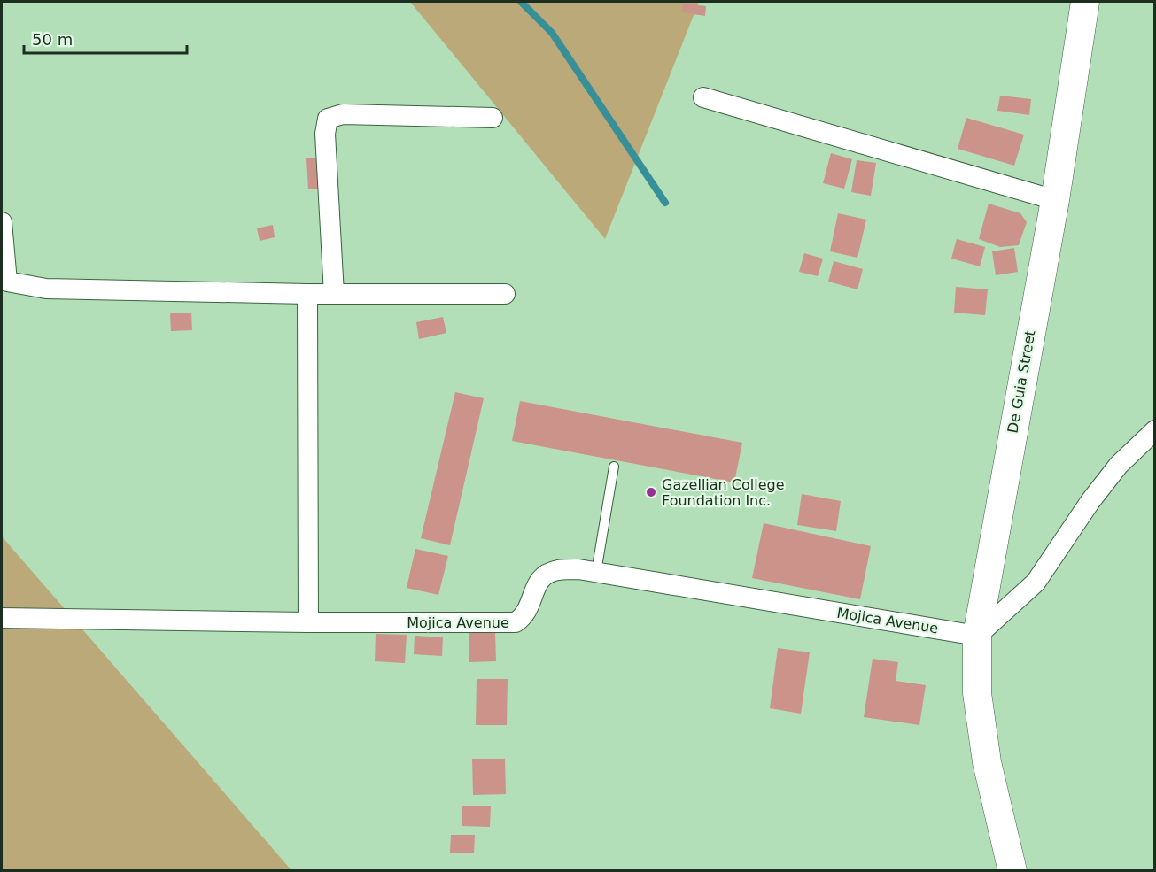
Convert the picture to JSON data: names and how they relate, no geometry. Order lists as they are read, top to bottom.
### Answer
{
  "streets": {
    "main road": ["De Guia Street"],
    "street": ["Mojica Avenue"]
  },
  "crossings": [
    ["De Guia Street", "Mojica Avenue"]
  ],
  "places": ["Gazellian College Foundation Inc."],
  "scale_bar": "50 m"
}
